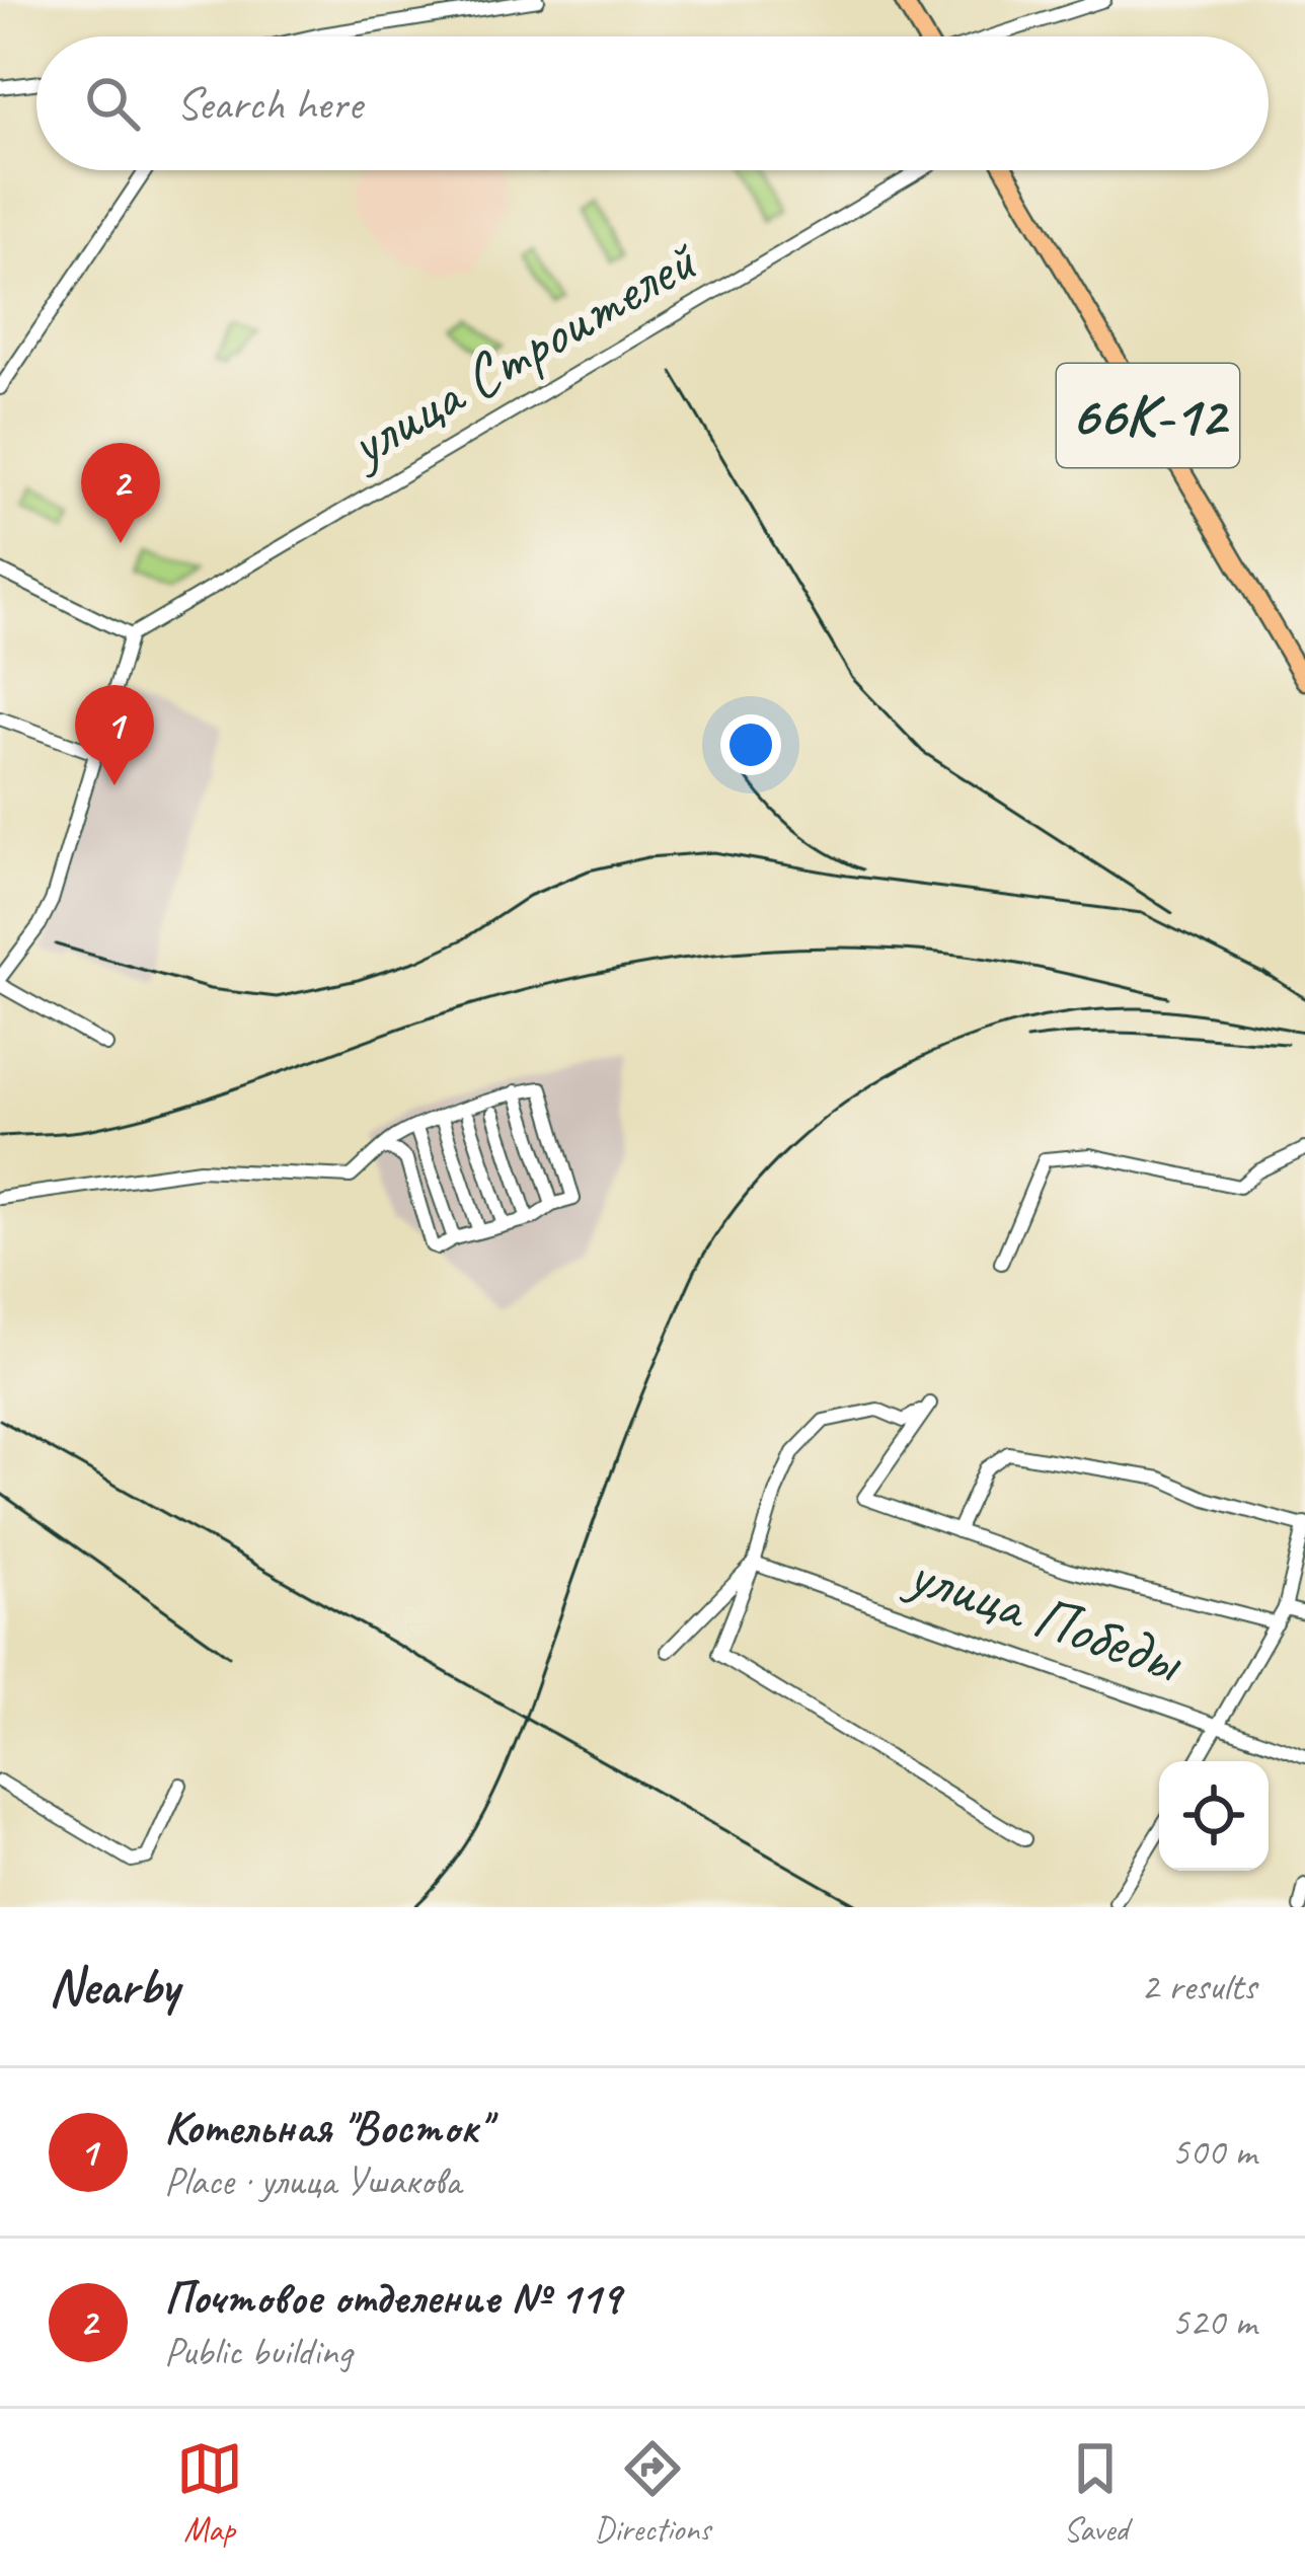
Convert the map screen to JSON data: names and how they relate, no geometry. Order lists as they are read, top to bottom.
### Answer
{
  "streets": {
    "main road": ["66К-12"],
    "street": ["улица Строителей", "улица Победы"]
  },
  "page": {
    "search": "Search here",
    "pins": ["2", "1"],
    "heading": ["Nearby", "2 results"],
    "list": [
      {
        "mark": "1",
        "name": "Котельная \"Восток\"",
        "note": "Place · улица Ушакова",
        "value": "500 m"
      },
      {
        "mark": "2",
        "name": "Почтовое отделение № 119",
        "note": "Public building",
        "value": "520 m"
      }
    ],
    "nav": ["Map", "Directions", "Saved"]
  }
}
